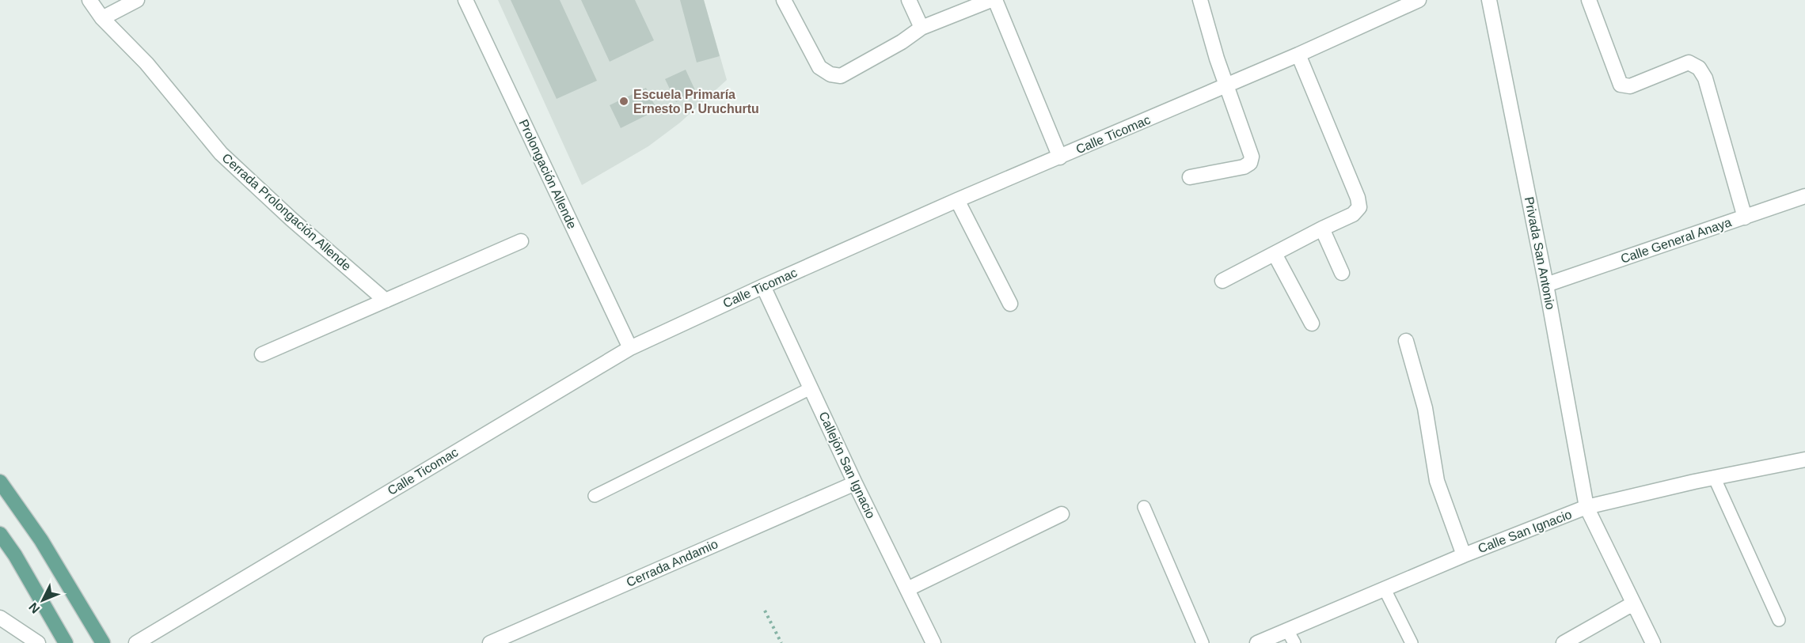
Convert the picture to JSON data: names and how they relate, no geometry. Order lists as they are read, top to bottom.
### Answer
{
  "streets": {
    "street": [
      "Calle Ticomac",
      "Prolongación Allende",
      "Cerrada Prolongación Allende",
      "Calle General Anaya",
      "Privada San Antonio",
      "Callejón San Ignacio",
      "Calle San Ignacio",
      "Cerrada Andamio"
    ]
  },
  "crossings": [
    ["Calle Ticomac", "Prolongación Allende"],
    ["Calle Ticomac", "Callejón San Ignacio"],
    ["Calle General Anaya", "Privada San Antonio"],
    ["Privada San Antonio", "Calle San Ignacio"],
    ["Callejón San Ignacio", "Cerrada Andamio"]
  ],
  "places": ["Escuela Primaría Ernesto P. Uruchurtu"],
  "north": "bottom left"
}
